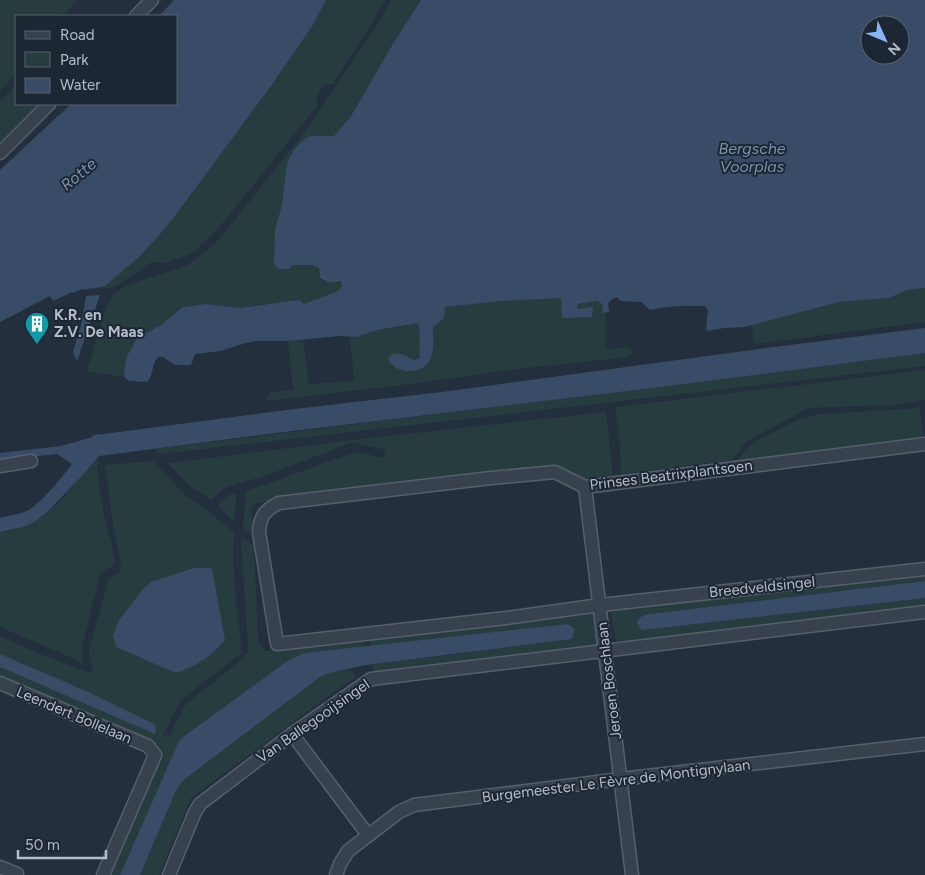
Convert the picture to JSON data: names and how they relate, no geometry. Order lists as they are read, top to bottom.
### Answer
{
  "streets": {
    "street": [
      "Prinses Beatrixplantsoen",
      "Breedveldsingel",
      "Jeroen Boschlaan",
      "Leendert Bollelaan",
      "Van Ballegooijsingel",
      "Burgemeester Le Fèvre de Montignylaan"
    ]
  },
  "crossings": [
    ["Prinses Beatrixplantsoen", "Breedveldsingel"],
    ["Prinses Beatrixplantsoen", "Jeroen Boschlaan"],
    ["Breedveldsingel", "Jeroen Boschlaan"],
    ["Jeroen Boschlaan", "Van Ballegooijsingel"],
    ["Jeroen Boschlaan", "Burgemeester Le Fèvre de Montignylaan"]
  ],
  "water": ["Bergsche Voorplas", "Rotte"],
  "places": {
    "building": ["K.R. en Z.V. De Maas"]
  },
  "legend": ["Road", "Park", "Water"],
  "scale_bar": "50 m",
  "north": "bottom right"
}
